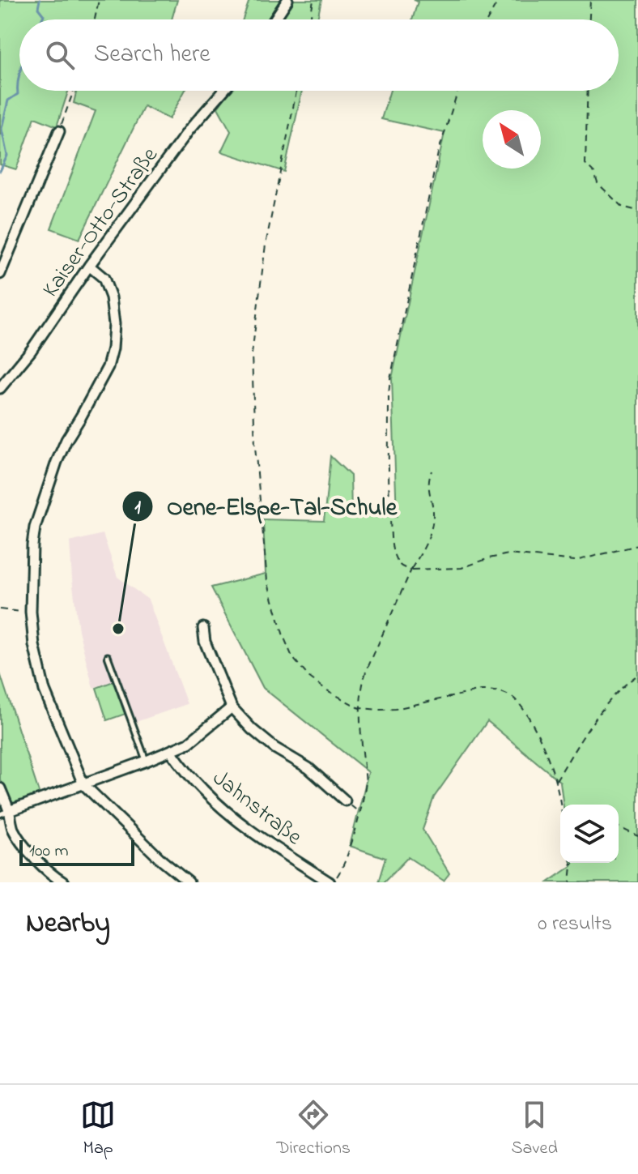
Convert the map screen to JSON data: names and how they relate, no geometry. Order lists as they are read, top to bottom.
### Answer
{
  "streets": {
    "street": ["Kaiser-Otto-Straße", "Jahnstraße"]
  },
  "places": ["Oene-Elspe-Tal-Schule"],
  "scale_bar": "100 m",
  "north": "top left",
  "page": {
    "search": "Search here",
    "scale": "100 m",
    "heading": ["Nearby", "0 results"],
    "nav": ["Map", "Directions", "Saved"]
  }
}
